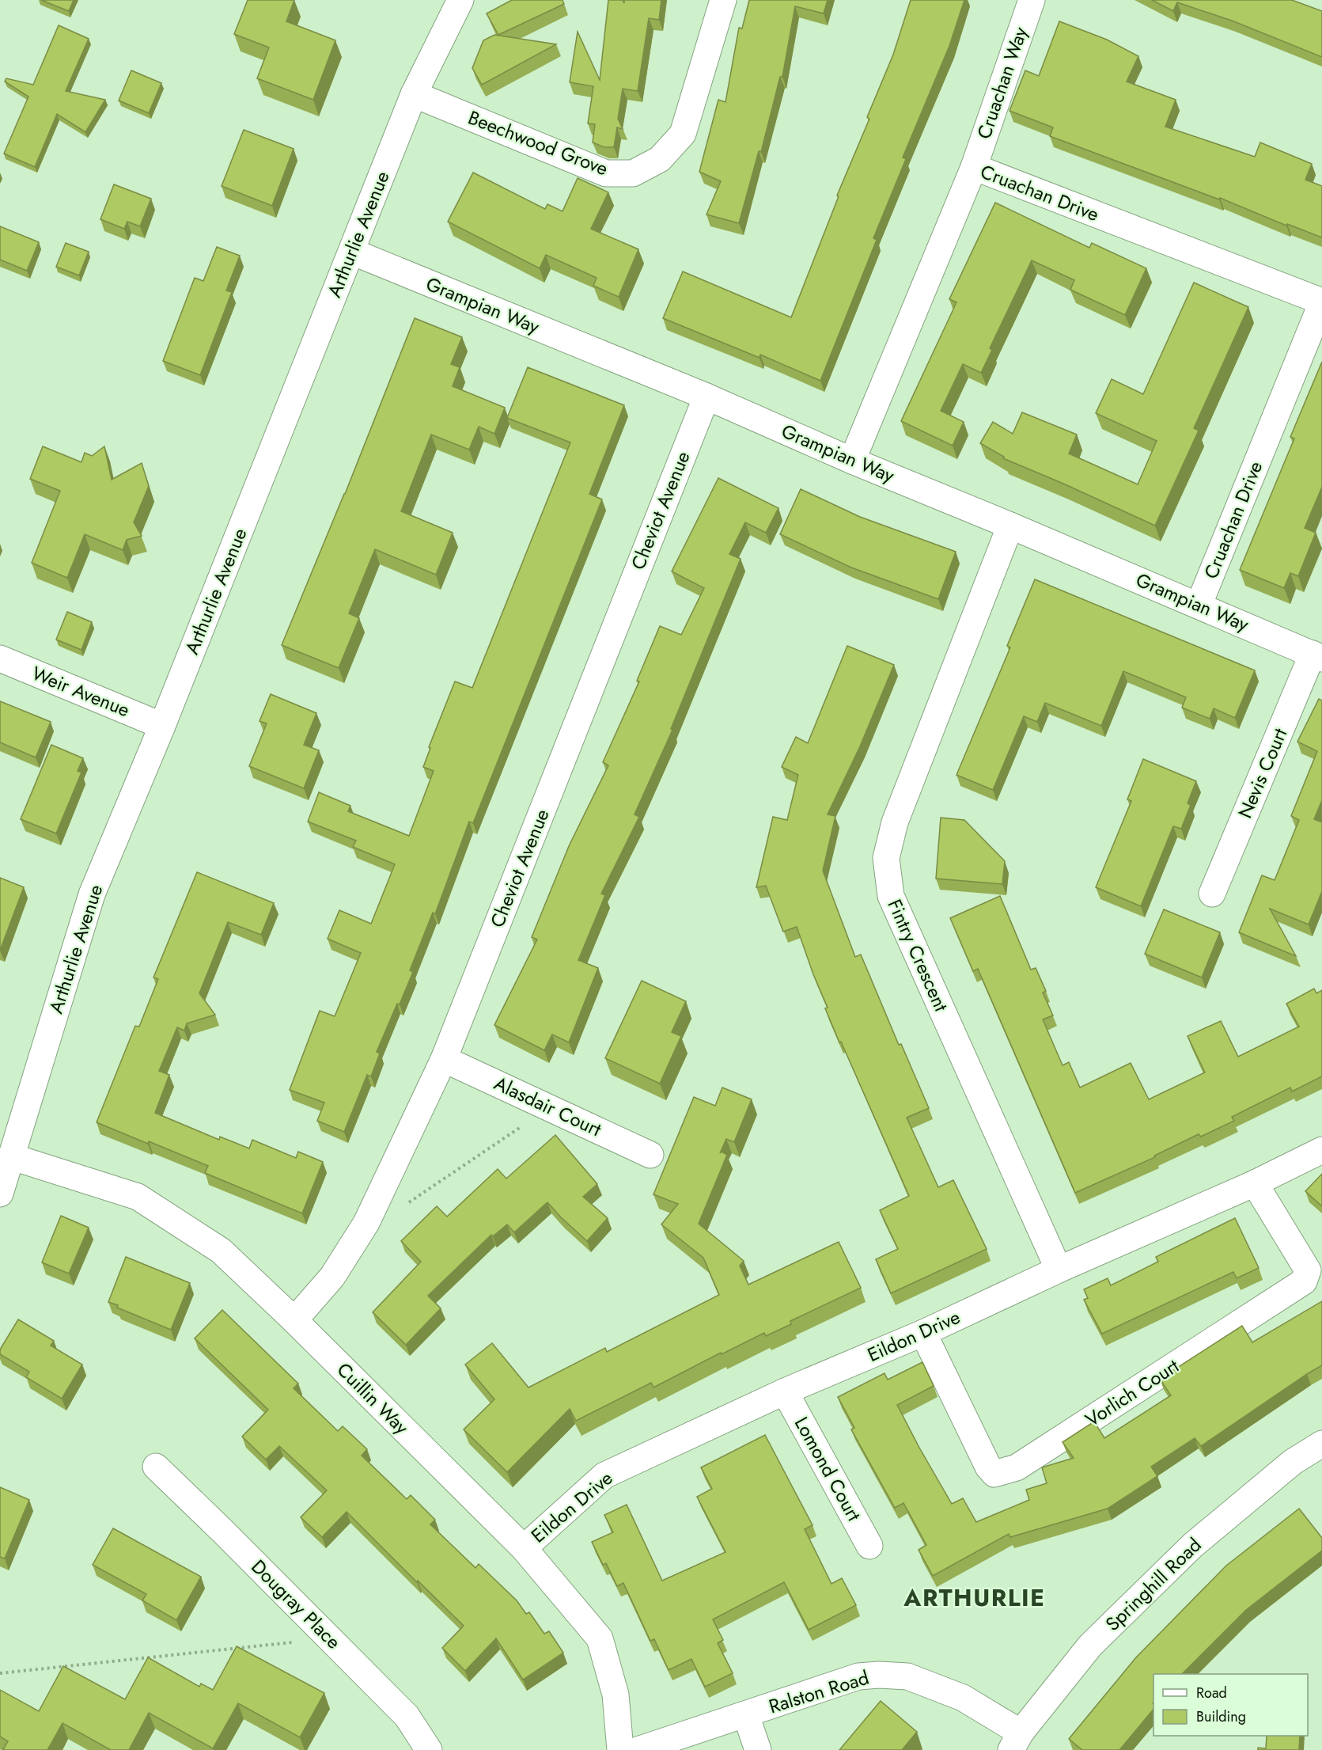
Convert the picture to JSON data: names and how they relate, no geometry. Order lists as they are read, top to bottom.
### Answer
{
  "streets": {
    "street": [
      "Cruachan Way",
      "Beechwood Grove",
      "Cruachan Drive",
      "Arthurlie Avenue",
      "Grampian Way",
      "Cheviot Avenue",
      "Weir Avenue",
      "Nevis Court",
      "Fintry Crescent",
      "Alasdair Court",
      "Eildon Drive",
      "Vorlich Court",
      "Cuillin Way",
      "Lomond Court",
      "Springhill Road",
      "Dougray Place",
      "Ralston Road"
    ]
  },
  "crossings": [
    ["Cruachan Way", "Cruachan Drive"],
    ["Beechwood Grove", "Arthurlie Avenue"],
    ["Cruachan Drive", "Grampian Way"],
    ["Arthurlie Avenue", "Grampian Way"],
    ["Arthurlie Avenue", "Weir Avenue"],
    ["Arthurlie Avenue", "Cuillin Way"],
    ["Grampian Way", "Cheviot Avenue"],
    ["Grampian Way", "Nevis Court"],
    ["Grampian Way", "Fintry Crescent"],
    ["Cheviot Avenue", "Alasdair Court"],
    ["Cheviot Avenue", "Cuillin Way"],
    ["Fintry Crescent", "Eildon Drive"],
    ["Eildon Drive", "Vorlich Court"],
    ["Eildon Drive", "Cuillin Way"],
    ["Eildon Drive", "Lomond Court"],
    ["Springhill Road", "Ralston Road"]
  ],
  "districts": ["ARTHURLIE"],
  "legend": ["Road", "Building"]
}
